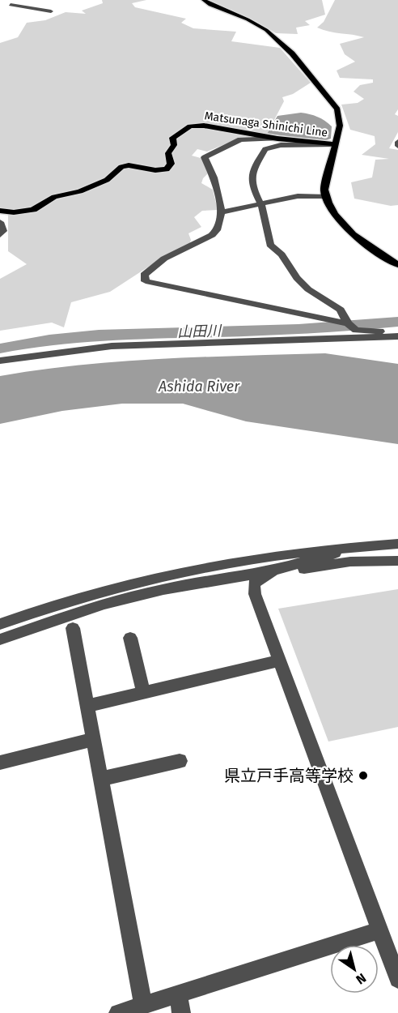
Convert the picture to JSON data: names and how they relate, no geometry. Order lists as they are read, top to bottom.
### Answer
{
  "streets": {
    "main road": ["Matsunaga Shinichi Line"]
  },
  "water": ["山田川", "Ashida River"],
  "places": ["県立戸手高等学校"],
  "north": "bottom right"
}
